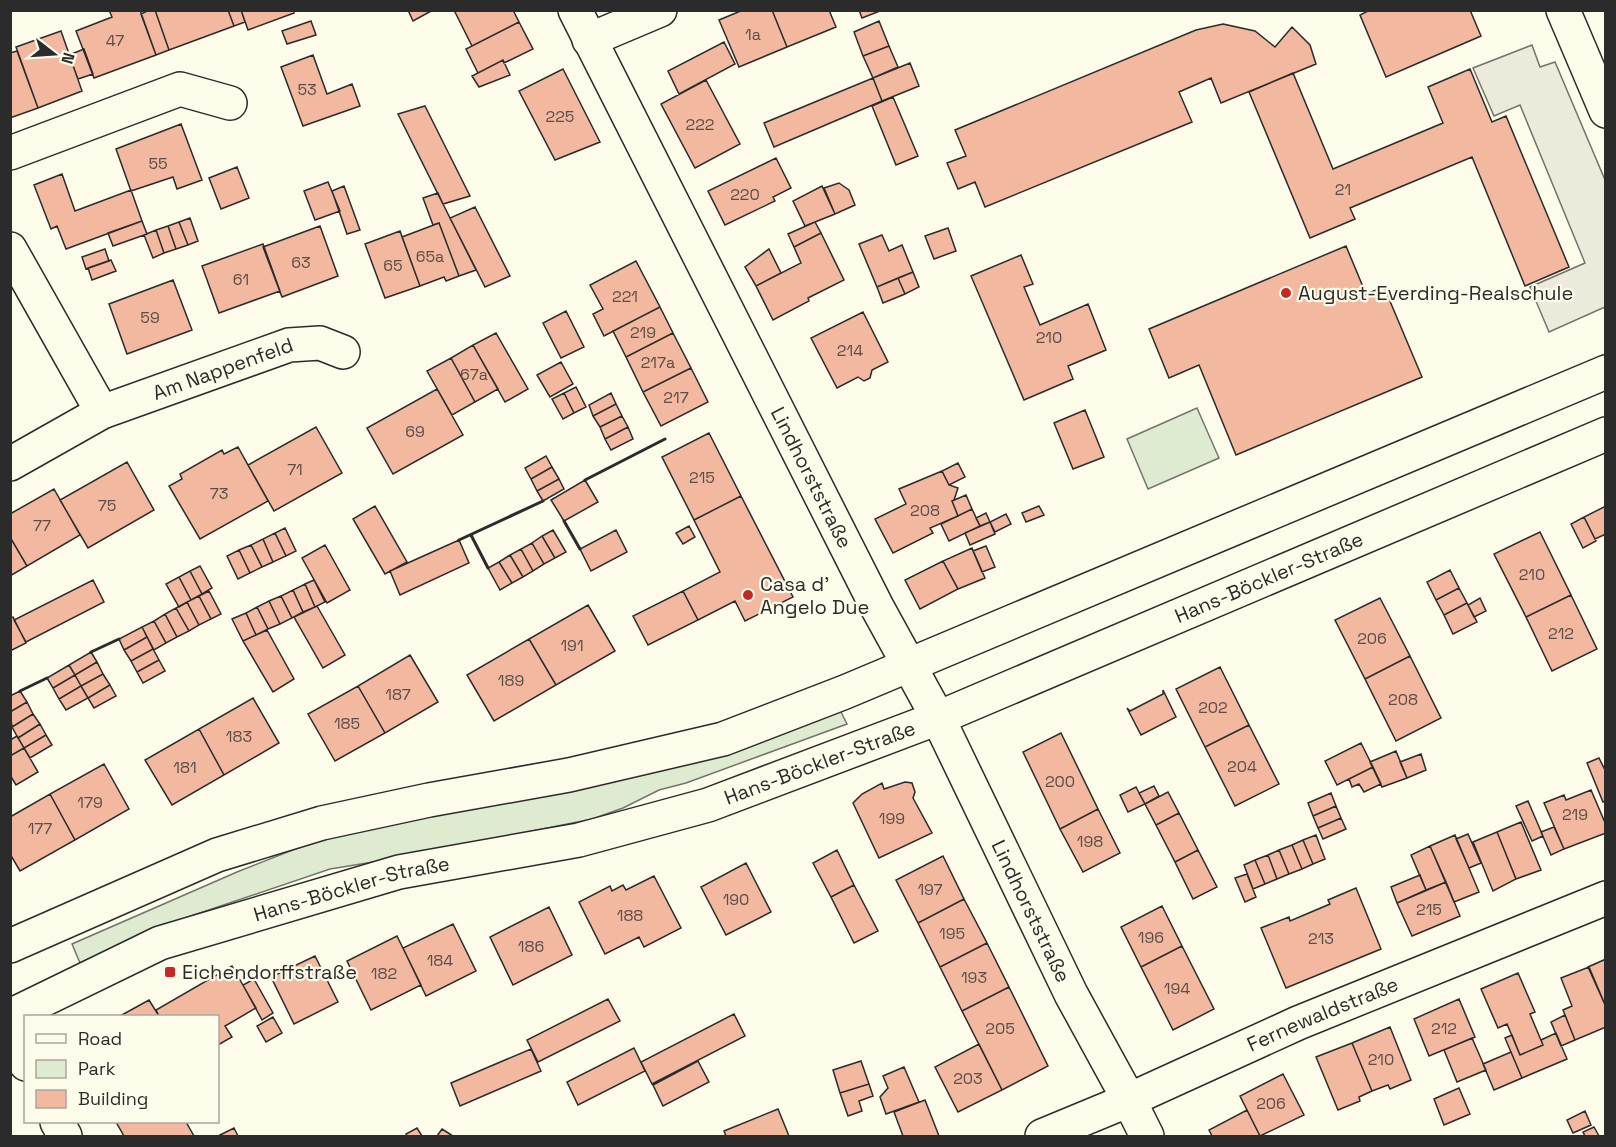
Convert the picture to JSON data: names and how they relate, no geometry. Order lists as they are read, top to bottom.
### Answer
{
  "streets": {
    "main road": [
      "Am Nappenfeld",
      "Lindhorststraße",
      "Hans-Böckler-Straße",
      "Fernewaldstraße"
    ]
  },
  "crossings": [
    ["Lindhorststraße", "Hans-Böckler-Straße"],
    ["Lindhorststraße", "Fernewaldstraße"]
  ],
  "places": {
    "other": ["August-Everding-Realschule", "Casa d' Angelo Due"],
    "transit": ["Eichendorffstraße"]
  },
  "house_numbers": [
    "1a",
    "47",
    "53",
    "225",
    "222",
    "55",
    "21",
    "220",
    "65a",
    "63",
    "65",
    "61",
    "221",
    "59",
    "219",
    "210",
    "214",
    "217a",
    "67a",
    "217",
    "69",
    "71",
    "215",
    "73",
    "75",
    "208",
    "77",
    "210",
    "212",
    "206",
    "191",
    "189",
    "187",
    "208",
    "202",
    "185",
    "183",
    "204",
    "181",
    "200",
    "179",
    "219",
    "199",
    "177",
    "198",
    "197",
    "190",
    "215",
    "188",
    "195",
    "196",
    "213",
    "186",
    "184",
    "182",
    "193",
    "194",
    "205",
    "212",
    "210",
    "203",
    "206"
  ],
  "legend": ["Road", "Park", "Building"],
  "north": "right"
}
